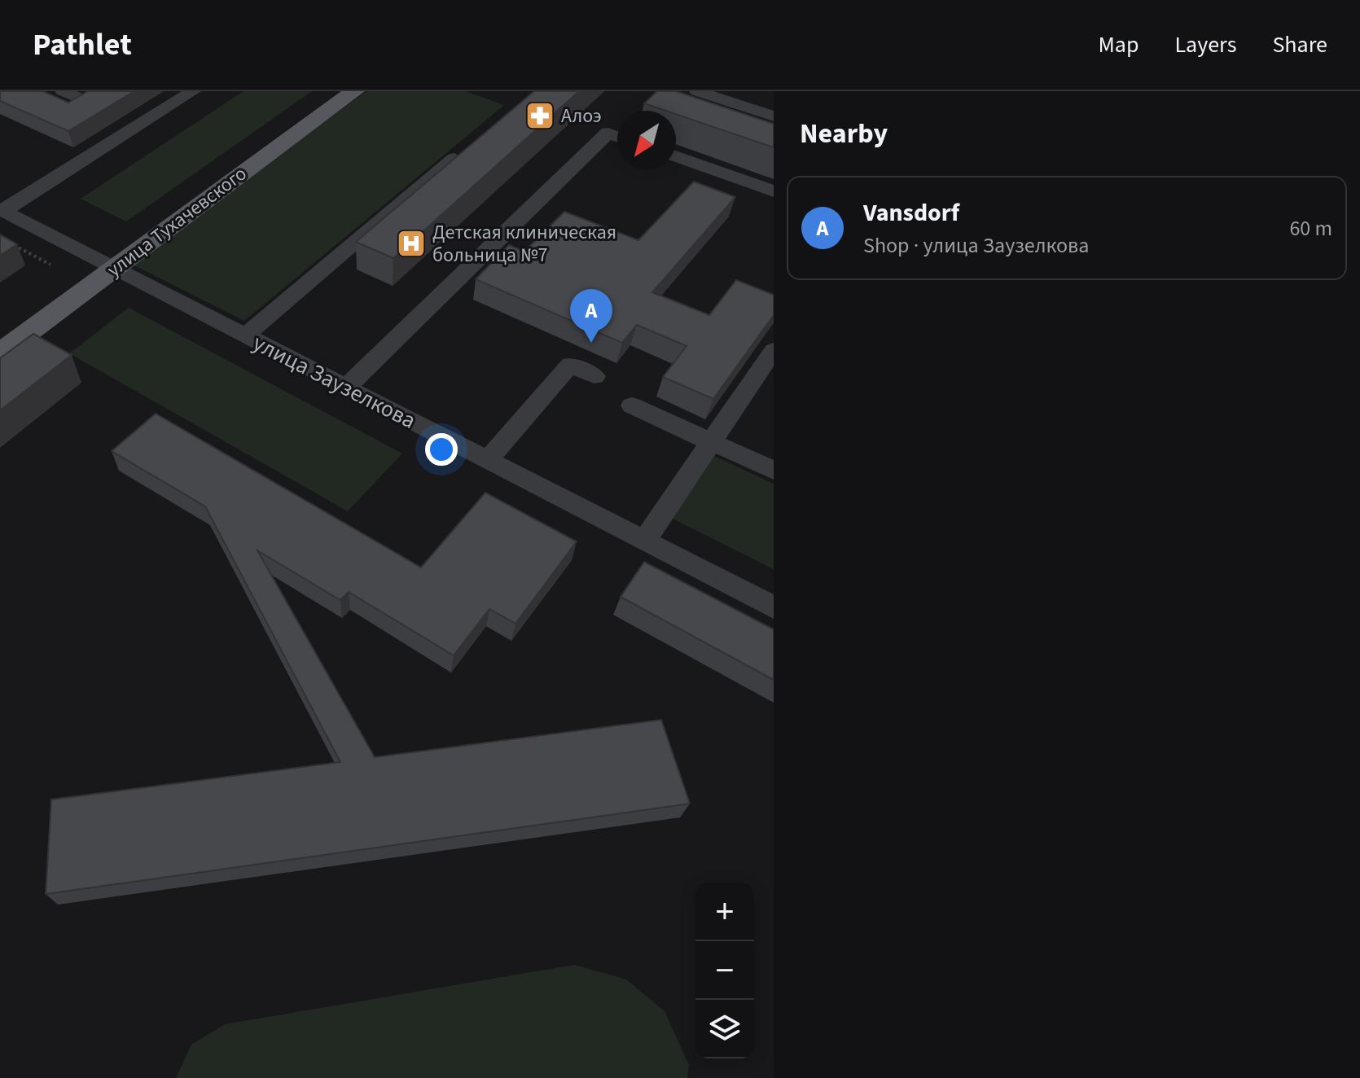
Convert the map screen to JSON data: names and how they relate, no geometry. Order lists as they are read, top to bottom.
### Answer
{
  "streets": {
    "main road": ["улица Тухачевского"],
    "street": ["улица Заузелкова"]
  },
  "crossings": [
    ["улица Тухачевского", "улица Заузелкова"]
  ],
  "places": {
    "pharmacy": ["Алоэ"],
    "hospital": ["Детская клиническая больница №7"]
  },
  "north": "bottom left",
  "page": {
    "header": "Pathlet",
    "nav": ["Map", "Layers", "Share"],
    "heading": "Nearby",
    "list": [
      {
        "mark": "A",
        "name": "Vansdorf",
        "note": "Shop · улица Заузелкова",
        "value": "60 m"
      }
    ],
    "pins": "A",
    "map_buttons": ["+", "−"]
  }
}
